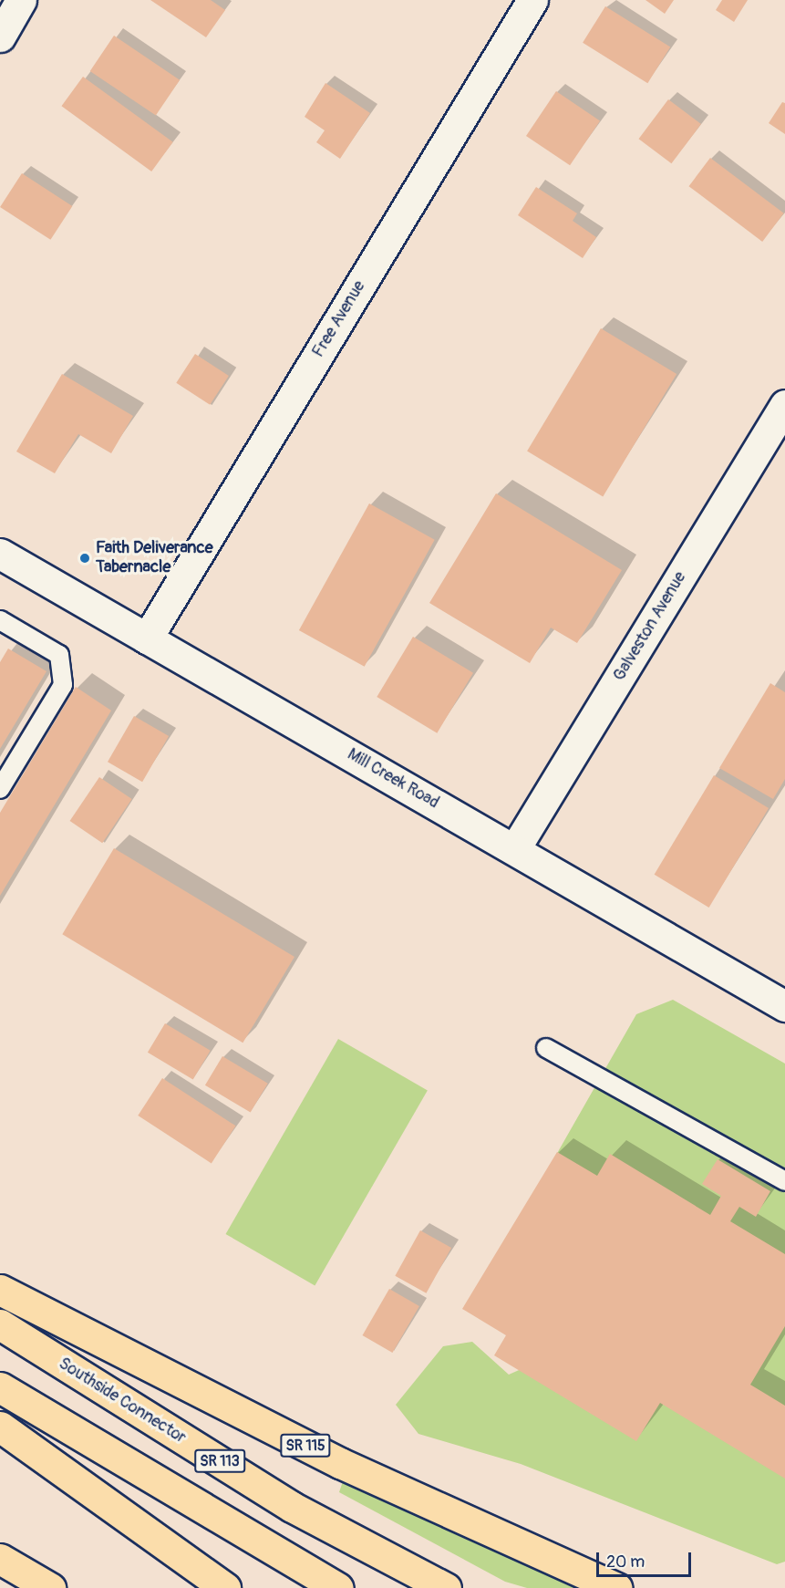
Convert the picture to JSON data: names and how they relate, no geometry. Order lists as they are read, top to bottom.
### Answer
{
  "streets": {
    "highway": ["Southside Connector", "SR 115", "SR 113"],
    "street": ["Free Avenue", "Galveston Avenue", "Mill Creek Road"]
  },
  "crossings": [
    ["Free Avenue", "Mill Creek Road"],
    ["Galveston Avenue", "Mill Creek Road"]
  ],
  "places": ["Faith Deliverance Tabernacle"],
  "scale_bar": "20 m"
}
